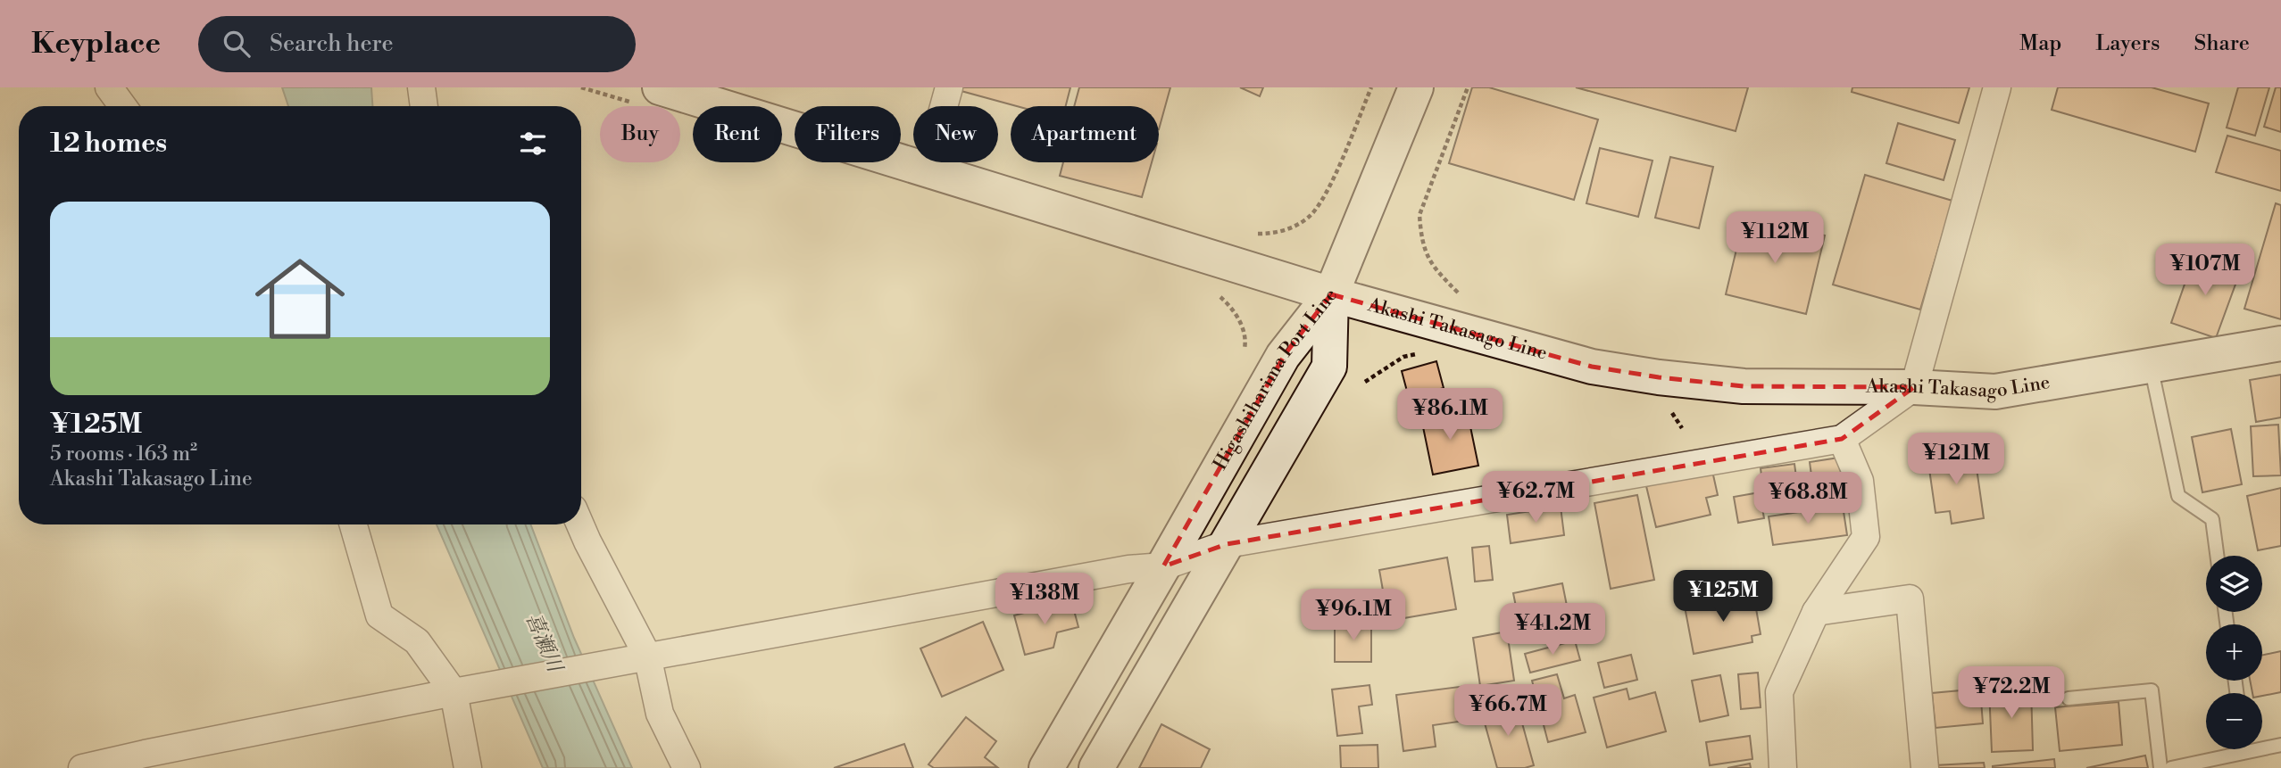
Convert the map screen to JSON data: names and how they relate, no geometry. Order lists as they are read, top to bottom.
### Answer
{
  "streets": {
    "main road": ["Akashi Takasago Line", "Higashiharima Port Line"]
  },
  "crossings": [
    ["Akashi Takasago Line", "Higashiharima Port Line"]
  ],
  "water": ["喜瀬川"],
  "page": {
    "header": "Keyplace",
    "search": "Search here",
    "nav": ["Map", "Layers", "Share"],
    "chip": [
      "Buy",
      "Rent",
      "Filters",
      "New",
      "Apartment"
    ],
    "heading": "12 homes",
    "list": [
      {
        "name": "¥125M",
        "note": "5 rooms · 163 m² · Akashi Takasago Line"
      }
    ],
    "price": [
      "¥112M",
      "¥107M",
      "¥86.1M",
      "¥121M",
      "¥62.7M",
      "¥68.8M",
      "¥125M",
      "¥138M",
      "¥96.1M",
      "¥41.2M",
      "¥72.2M",
      "¥66.7M"
    ],
    "map_buttons": ["+", "−"]
  }
}
